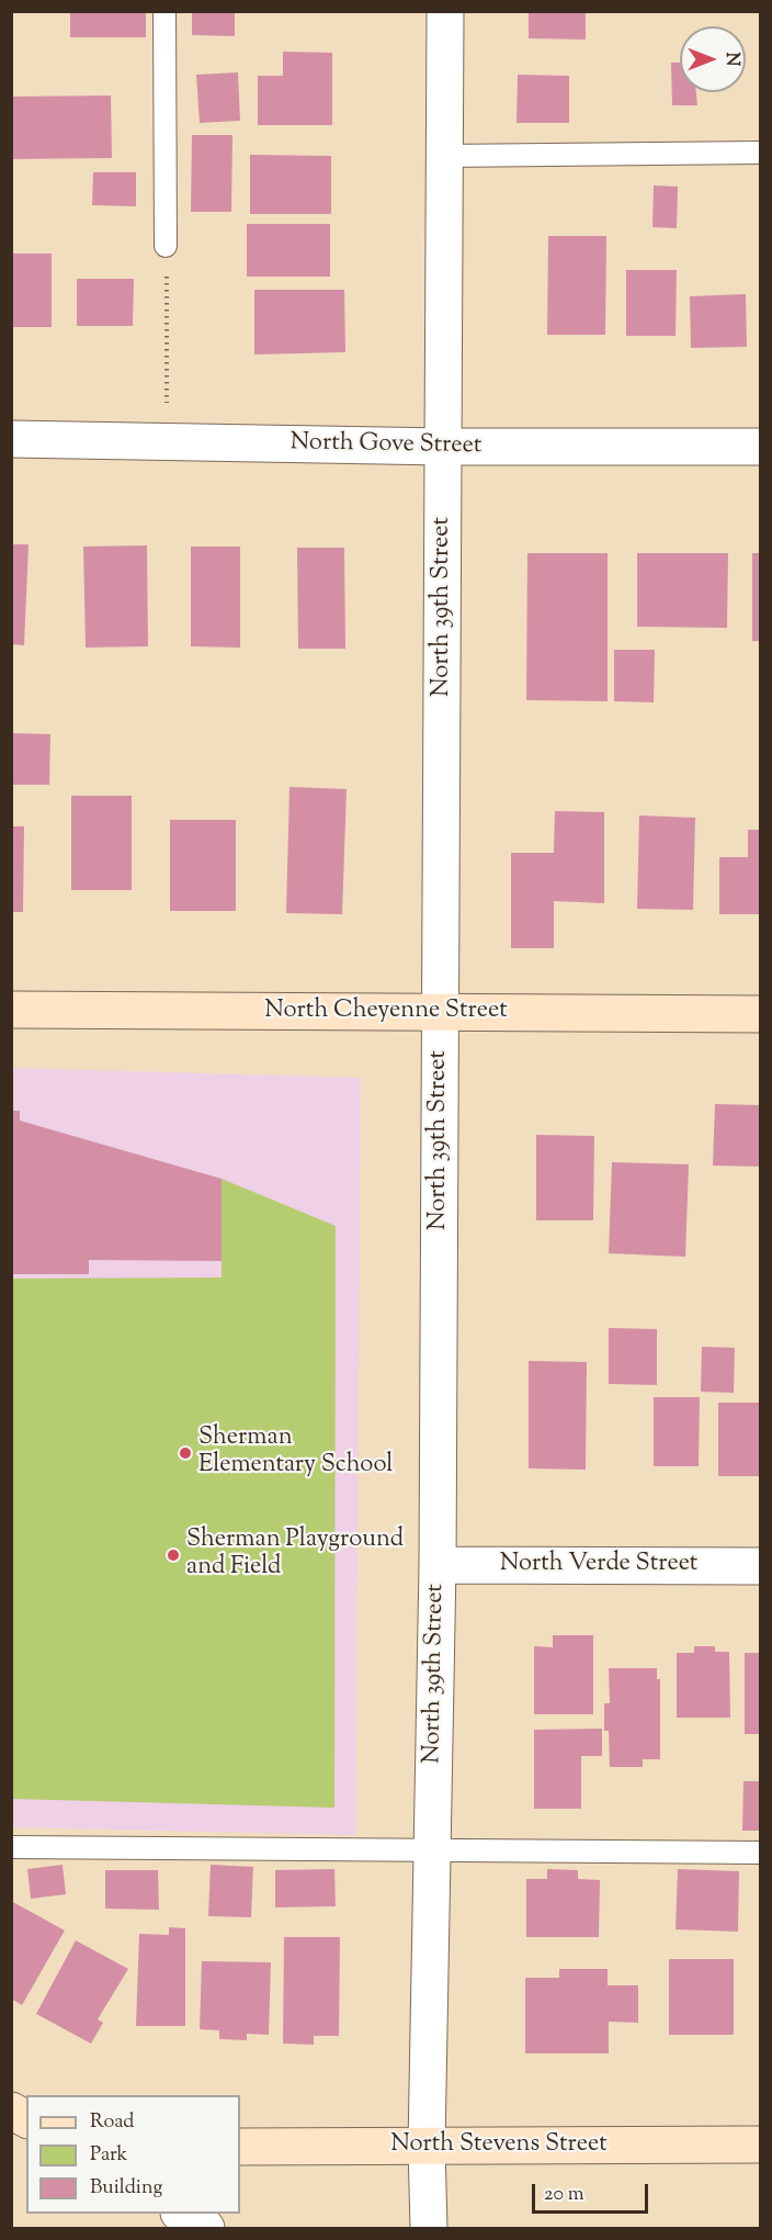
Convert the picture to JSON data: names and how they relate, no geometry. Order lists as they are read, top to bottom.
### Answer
{
  "streets": {
    "street": [
      "North Gove Street",
      "North 39th Street",
      "North Cheyenne Street",
      "North Verde Street",
      "North Stevens Street"
    ]
  },
  "crossings": [
    ["North Gove Street", "North 39th Street"],
    ["North 39th Street", "North Cheyenne Street"],
    ["North 39th Street", "North Verde Street"],
    ["North 39th Street", "North Stevens Street"]
  ],
  "places": ["Sherman Elementary School", "Sherman Playground and Field"],
  "legend": ["Road", "Park", "Building"],
  "scale_bar": "20 m",
  "north": "right"
}
